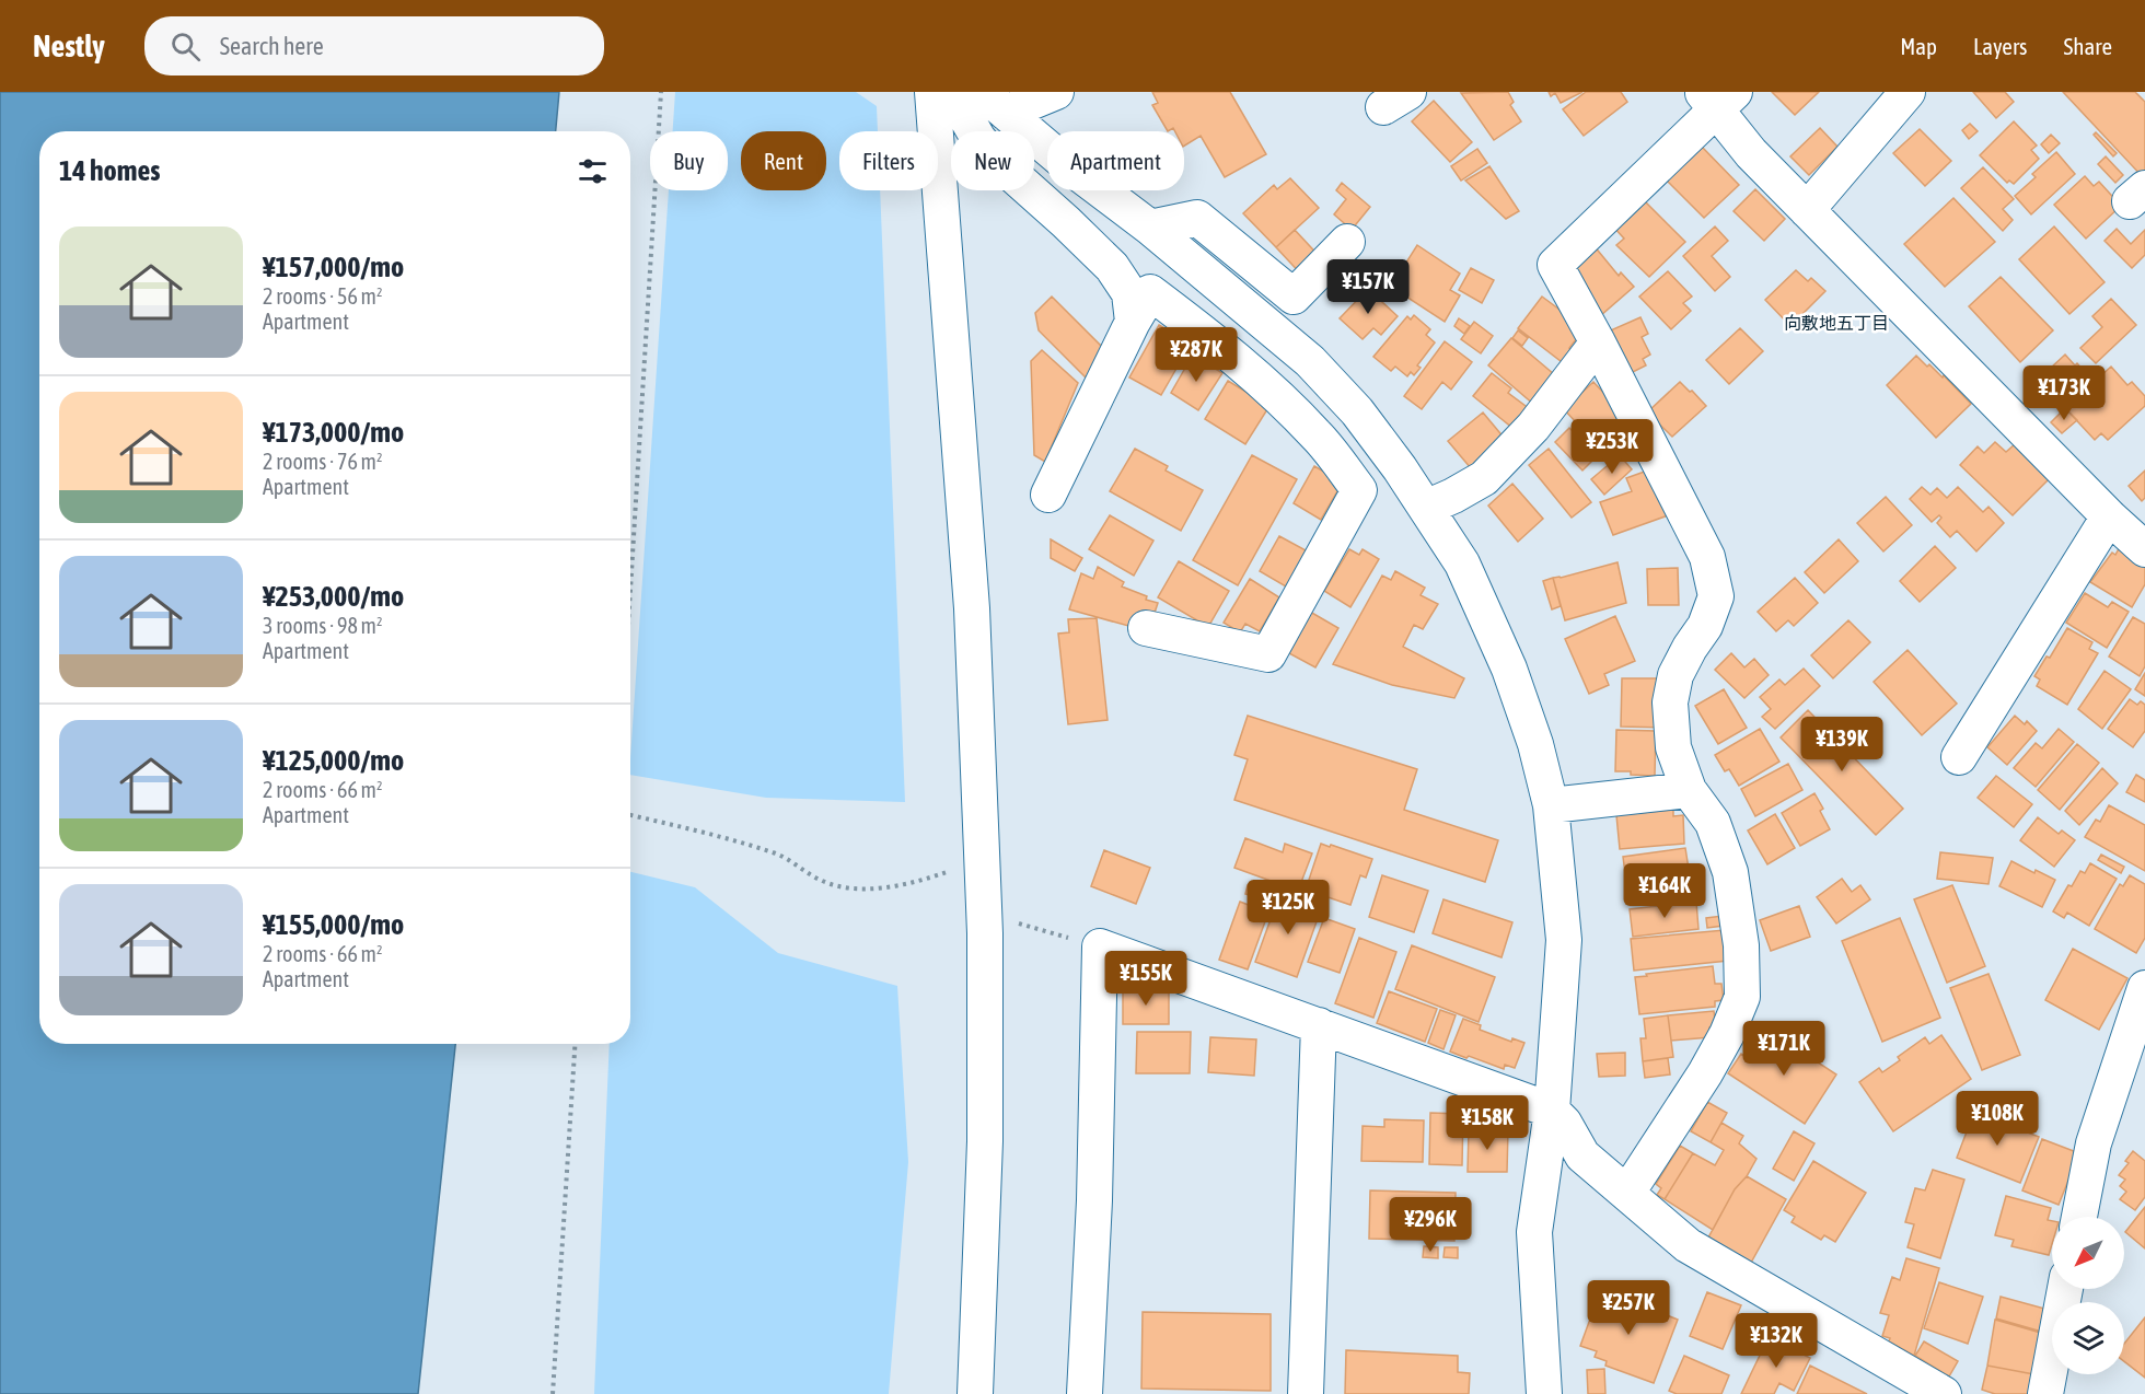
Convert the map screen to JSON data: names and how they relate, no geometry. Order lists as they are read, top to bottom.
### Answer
{
  "districts": ["向敷地五丁目"],
  "north": "bottom left",
  "page": {
    "header": "Nestly",
    "search": "Search here",
    "nav": ["Map", "Layers", "Share"],
    "chip": [
      "Buy",
      "Rent",
      "Filters",
      "New",
      "Apartment"
    ],
    "heading": "14 homes",
    "list": [
      {
        "name": "¥157,000/mo",
        "note": "2 rooms · 56 m² · Apartment"
      },
      {
        "name": "¥173,000/mo",
        "note": "2 rooms · 76 m² · Apartment"
      },
      {
        "name": "¥253,000/mo",
        "note": "3 rooms · 98 m² · Apartment"
      },
      {
        "name": "¥125,000/mo",
        "note": "2 rooms · 66 m² · Apartment"
      },
      {
        "name": "¥155,000/mo",
        "note": "2 rooms · 66 m² · Apartment"
      }
    ],
    "price": [
      "¥157K",
      "¥287K",
      "¥173K",
      "¥253K",
      "¥139K",
      "¥164K",
      "¥125K",
      "¥155K",
      "¥171K",
      "¥108K",
      "¥158K",
      "¥296K",
      "¥257K",
      "¥132K"
    ]
  }
}
